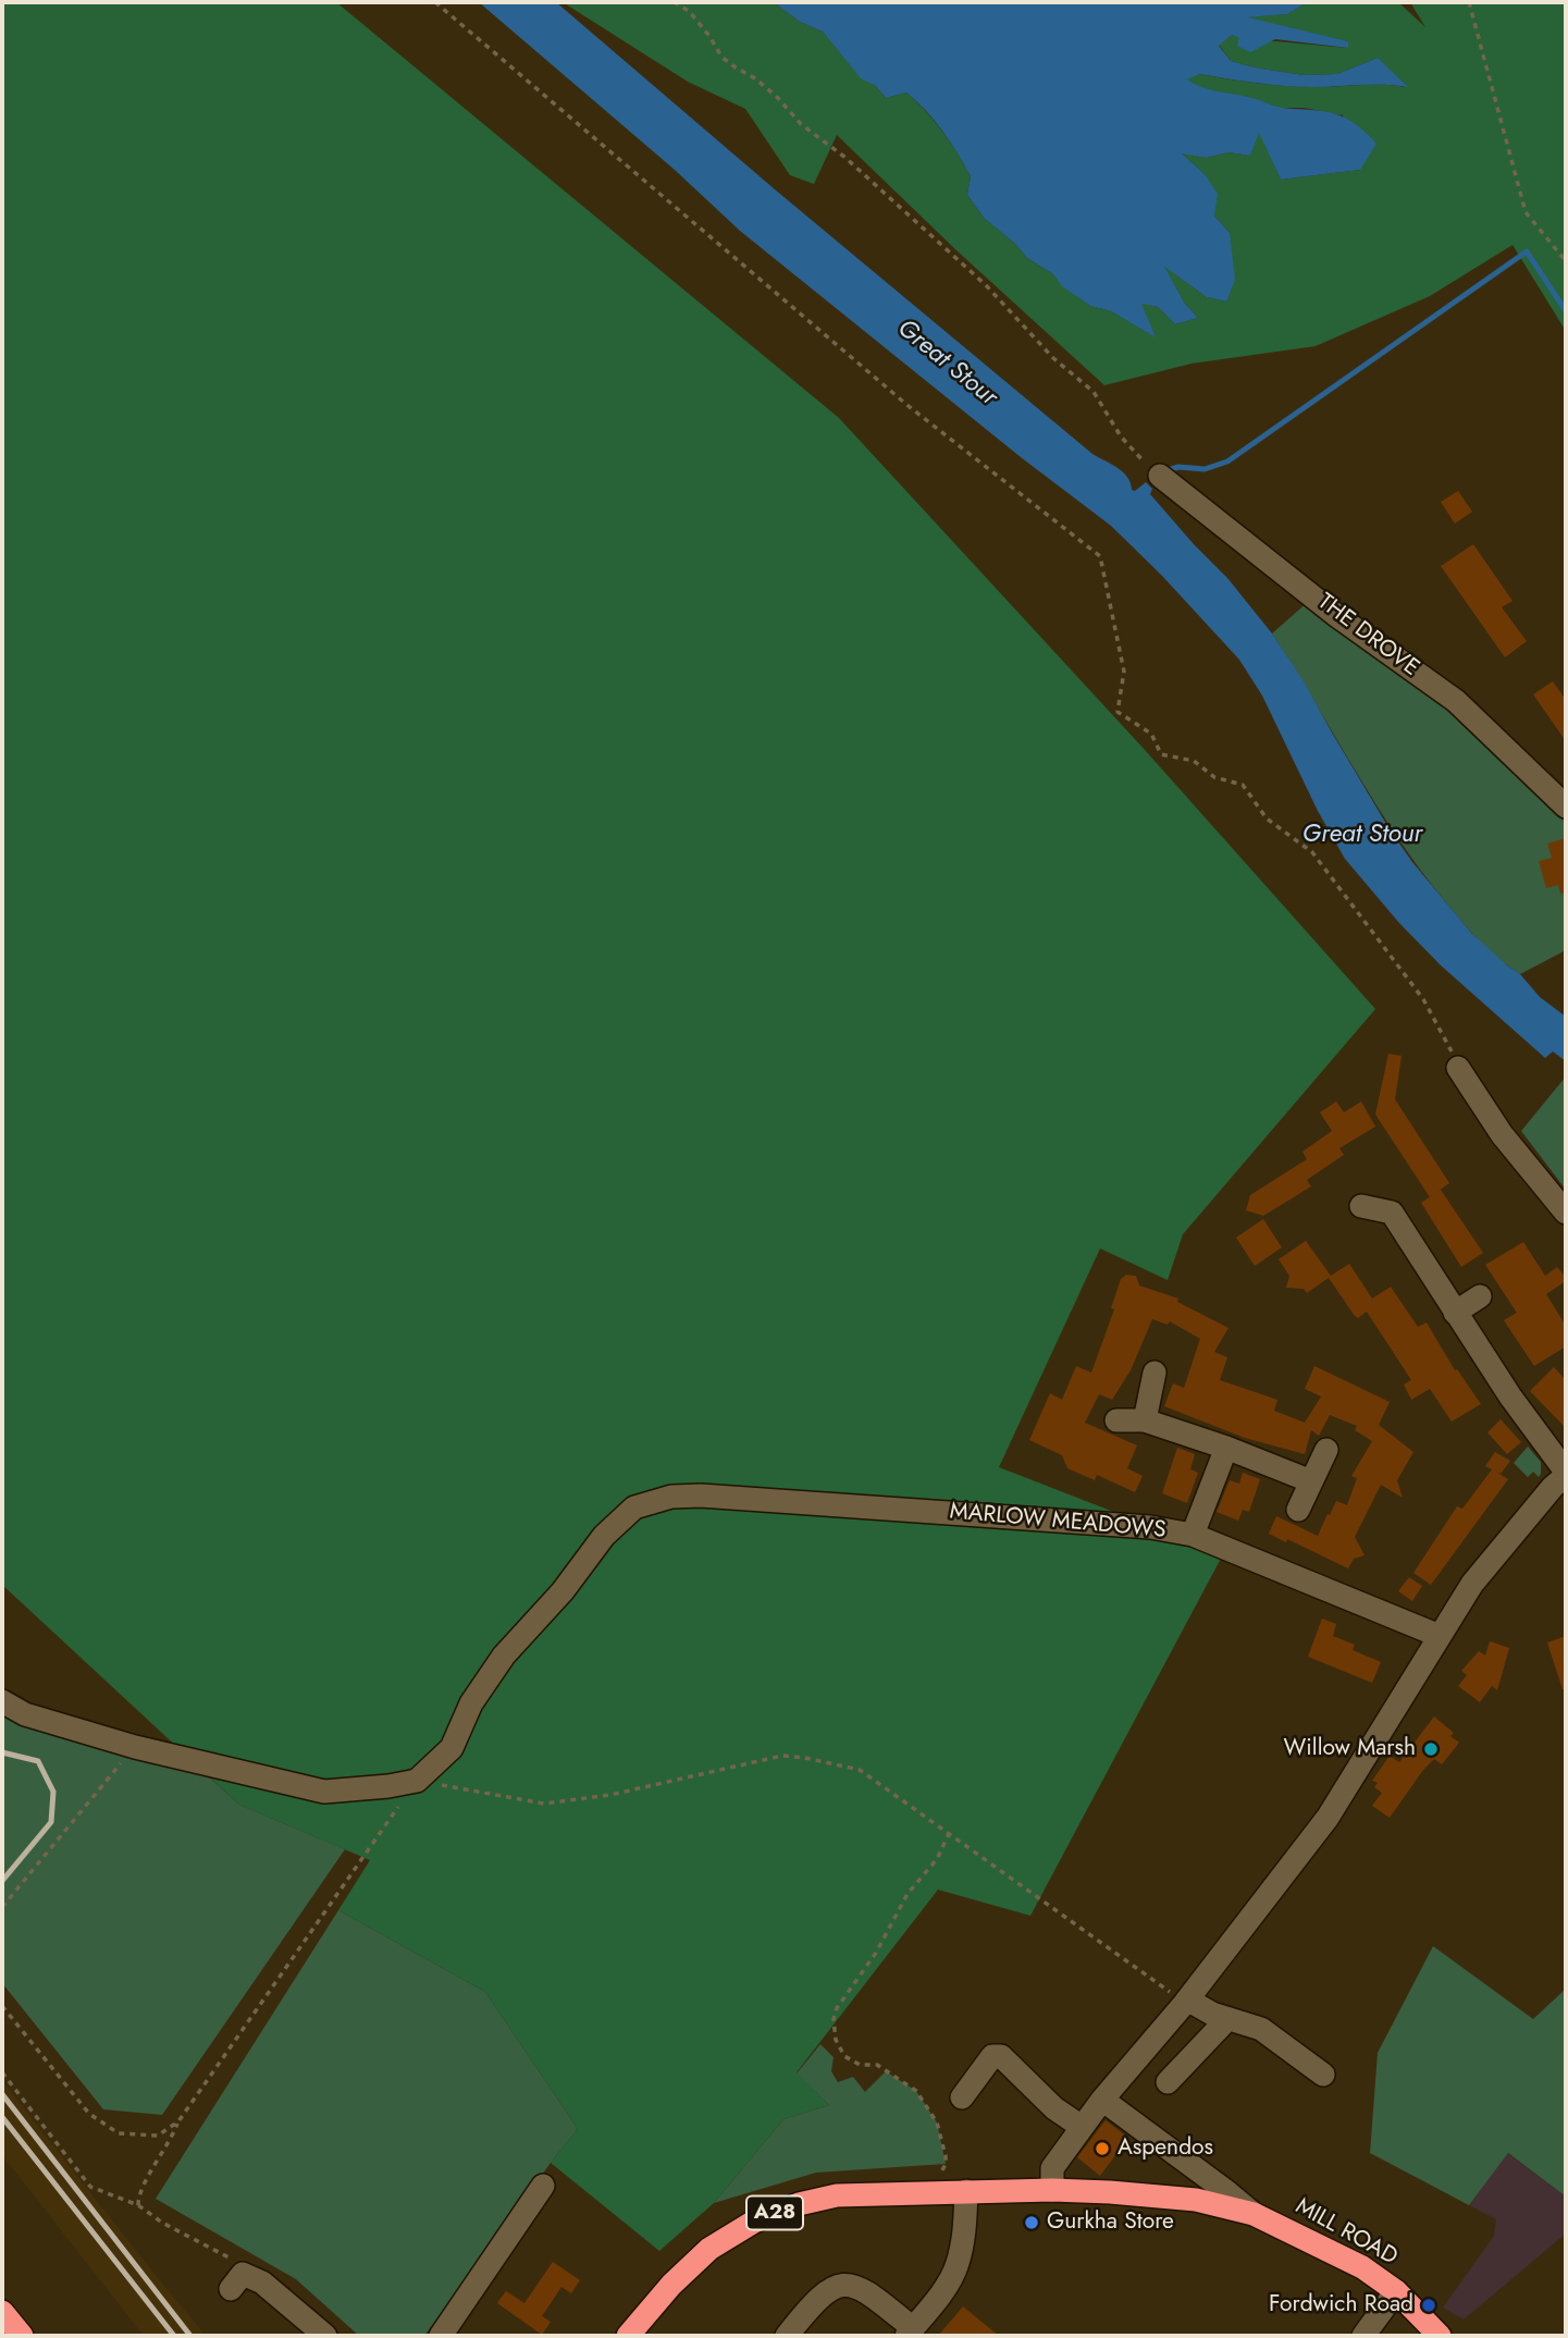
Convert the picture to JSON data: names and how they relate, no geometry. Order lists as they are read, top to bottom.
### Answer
{
  "streets": {
    "highway": ["A28", "MILL ROAD"],
    "street": ["THE DROVE", "MARLOW MEADOWS"]
  },
  "crossings": [
    ["A28", "MILL ROAD"]
  ],
  "water": ["Great Stour"],
  "places": [
    "Willow Marsh",
    "Aspendos",
    "Gurkha Store",
    "Fordwich Road"
  ]
}
